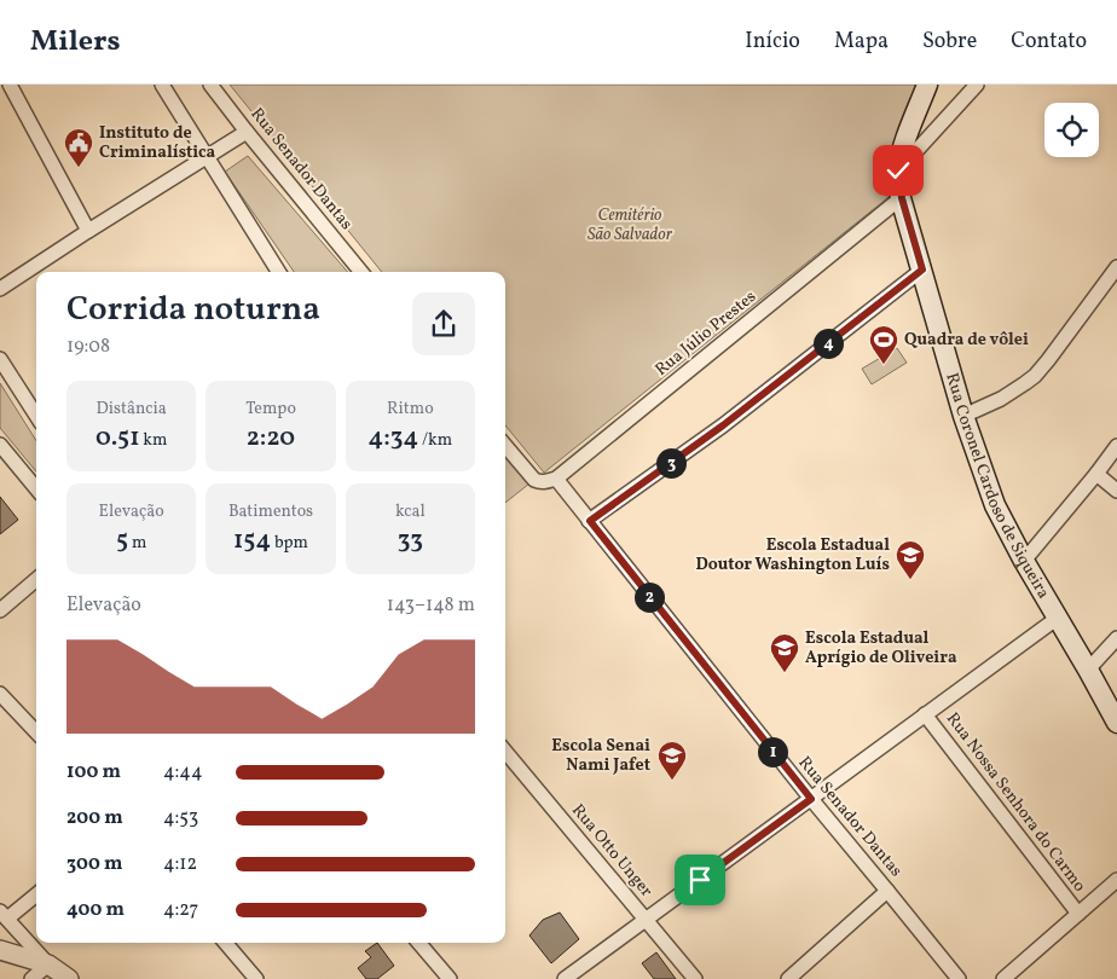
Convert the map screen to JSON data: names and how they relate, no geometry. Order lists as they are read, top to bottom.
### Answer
{
  "streets": {
    "main road": ["Rua Coronel Cardoso de Siqueira"],
    "street": [
      "Rua Senador Dantas",
      "Rua Júlio Prestes",
      "Rua Nossa Senhora do Carmo",
      "Rua Otto Unger"
    ]
  },
  "crossings": [
    ["Rua Senador Dantas", "Rua Júlio Prestes"],
    ["Rua Júlio Prestes", "Rua Coronel Cardoso de Siqueira"]
  ],
  "parks": ["Cemitério São Salvador"],
  "places": {
    "public building": ["Instituto de Criminalística"],
    "sports": ["Quadra de vôlei"],
    "school or university": ["Escola Estadual Doutor Washington Luís", "Escola Estadual Aprígio de Oliveira", "Escola Senai Nami Jafet"]
  },
  "page": {
    "header": "Milers",
    "nav": [
      "Início",
      "Mapa",
      "Sobre",
      "Contato"
    ],
    "heading": ["Corrida noturna", "19:08"],
    "pins": [
      "4",
      "3",
      "2",
      "1"
    ],
    "stats": [
      ["Distância", "0.51 km"],
      ["Tempo", "2:20"],
      ["Ritmo", "4:34 /km"],
      ["Elevação", "5 m"],
      ["Batimentos", "154 bpm"],
      ["kcal", "33"]
    ],
    "chart": ["Elevação", "143–148 m"],
    "list": [
      {
        "name": "100 m",
        "note": "4:44"
      },
      {
        "name": "200 m",
        "note": "4:53"
      },
      {
        "name": "300 m",
        "note": "4:12"
      },
      {
        "name": "400 m",
        "note": "4:27"
      }
    ]
  }
}
